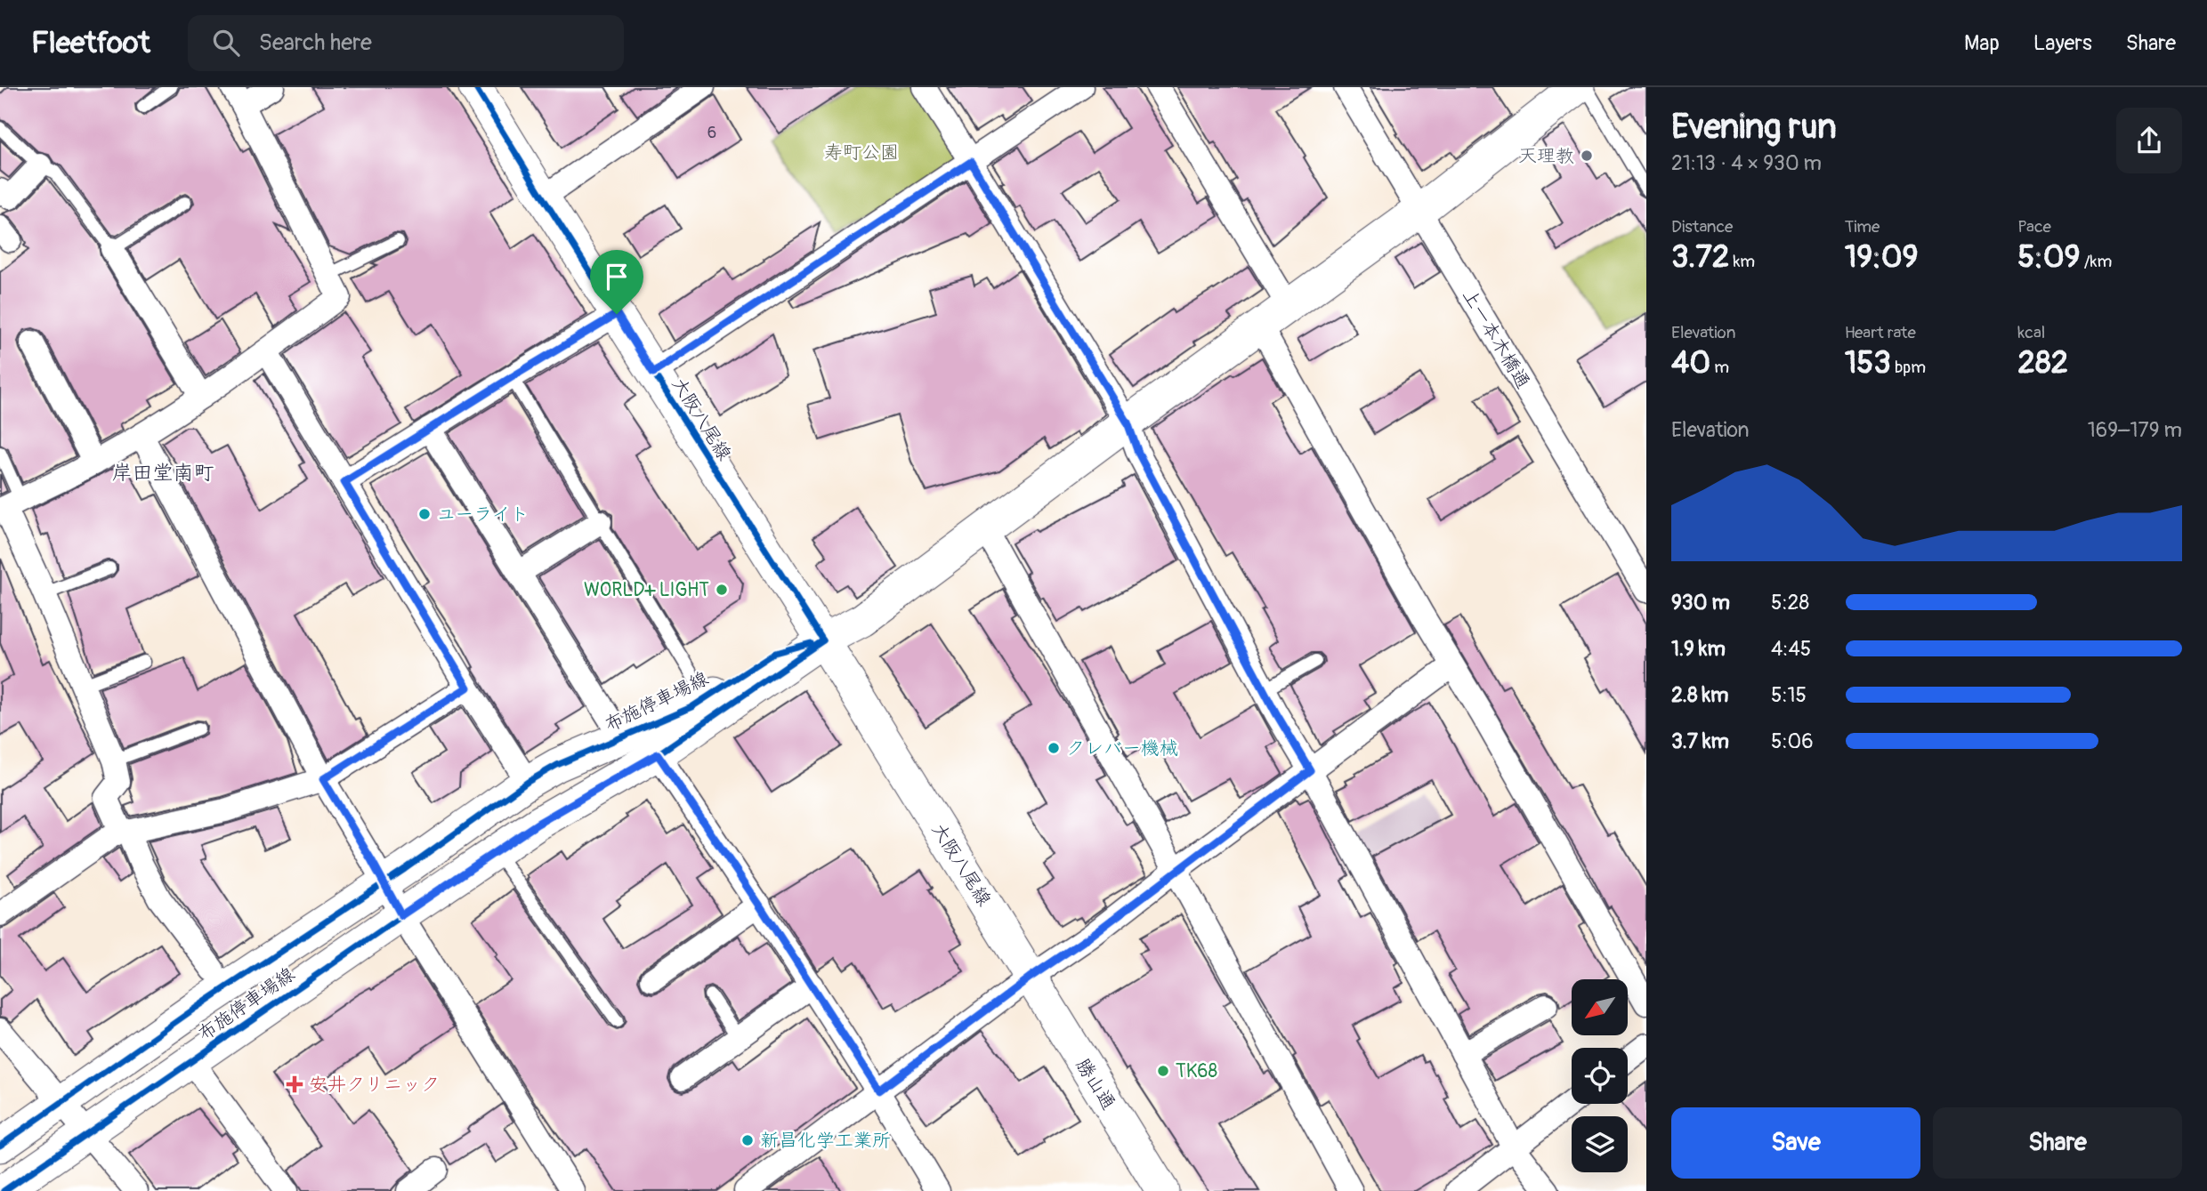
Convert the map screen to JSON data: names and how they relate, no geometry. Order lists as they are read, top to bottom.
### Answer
{
  "streets": {
    "main road": ["大阪八尾線", "布施停車場線", "勝山通"],
    "street": ["上一本木橋通"]
  },
  "crossings": [
    ["大阪八尾線", "布施停車場線"],
    ["大阪八尾線", "勝山通"]
  ],
  "districts": ["岸田堂南町"],
  "parks": ["寿町公園"],
  "places": {
    "other": [
      "天理教",
      "ユーライト",
      "WORLD+ LIGHT",
      "クレバー機械",
      "TK68",
      "新昌化学工業所"
    ],
    "health": ["安井クリニック"]
  },
  "house_numbers": ["6"],
  "north": "bottom left",
  "page": {
    "header": "Fleetfoot",
    "search": "Search here",
    "nav": ["Map", "Layers", "Share"],
    "heading": ["Evening run", "21:13 · 4 × 930 m"],
    "stats": [
      ["Distance", "3.72 km"],
      ["Time", "19:09"],
      ["Pace", "5:09 /km"],
      ["Elevation", "40 m"],
      ["Heart rate", "153 bpm"],
      ["kcal", "282"]
    ],
    "chart": ["Elevation", "169–179 m"],
    "list": [
      {
        "name": "930 m",
        "note": "5:28"
      },
      {
        "name": "1.9 km",
        "note": "4:45"
      },
      {
        "name": "2.8 km",
        "note": "5:15"
      },
      {
        "name": "3.7 km",
        "note": "5:06"
      }
    ],
    "buttons": ["Save", "Share"]
  }
}
